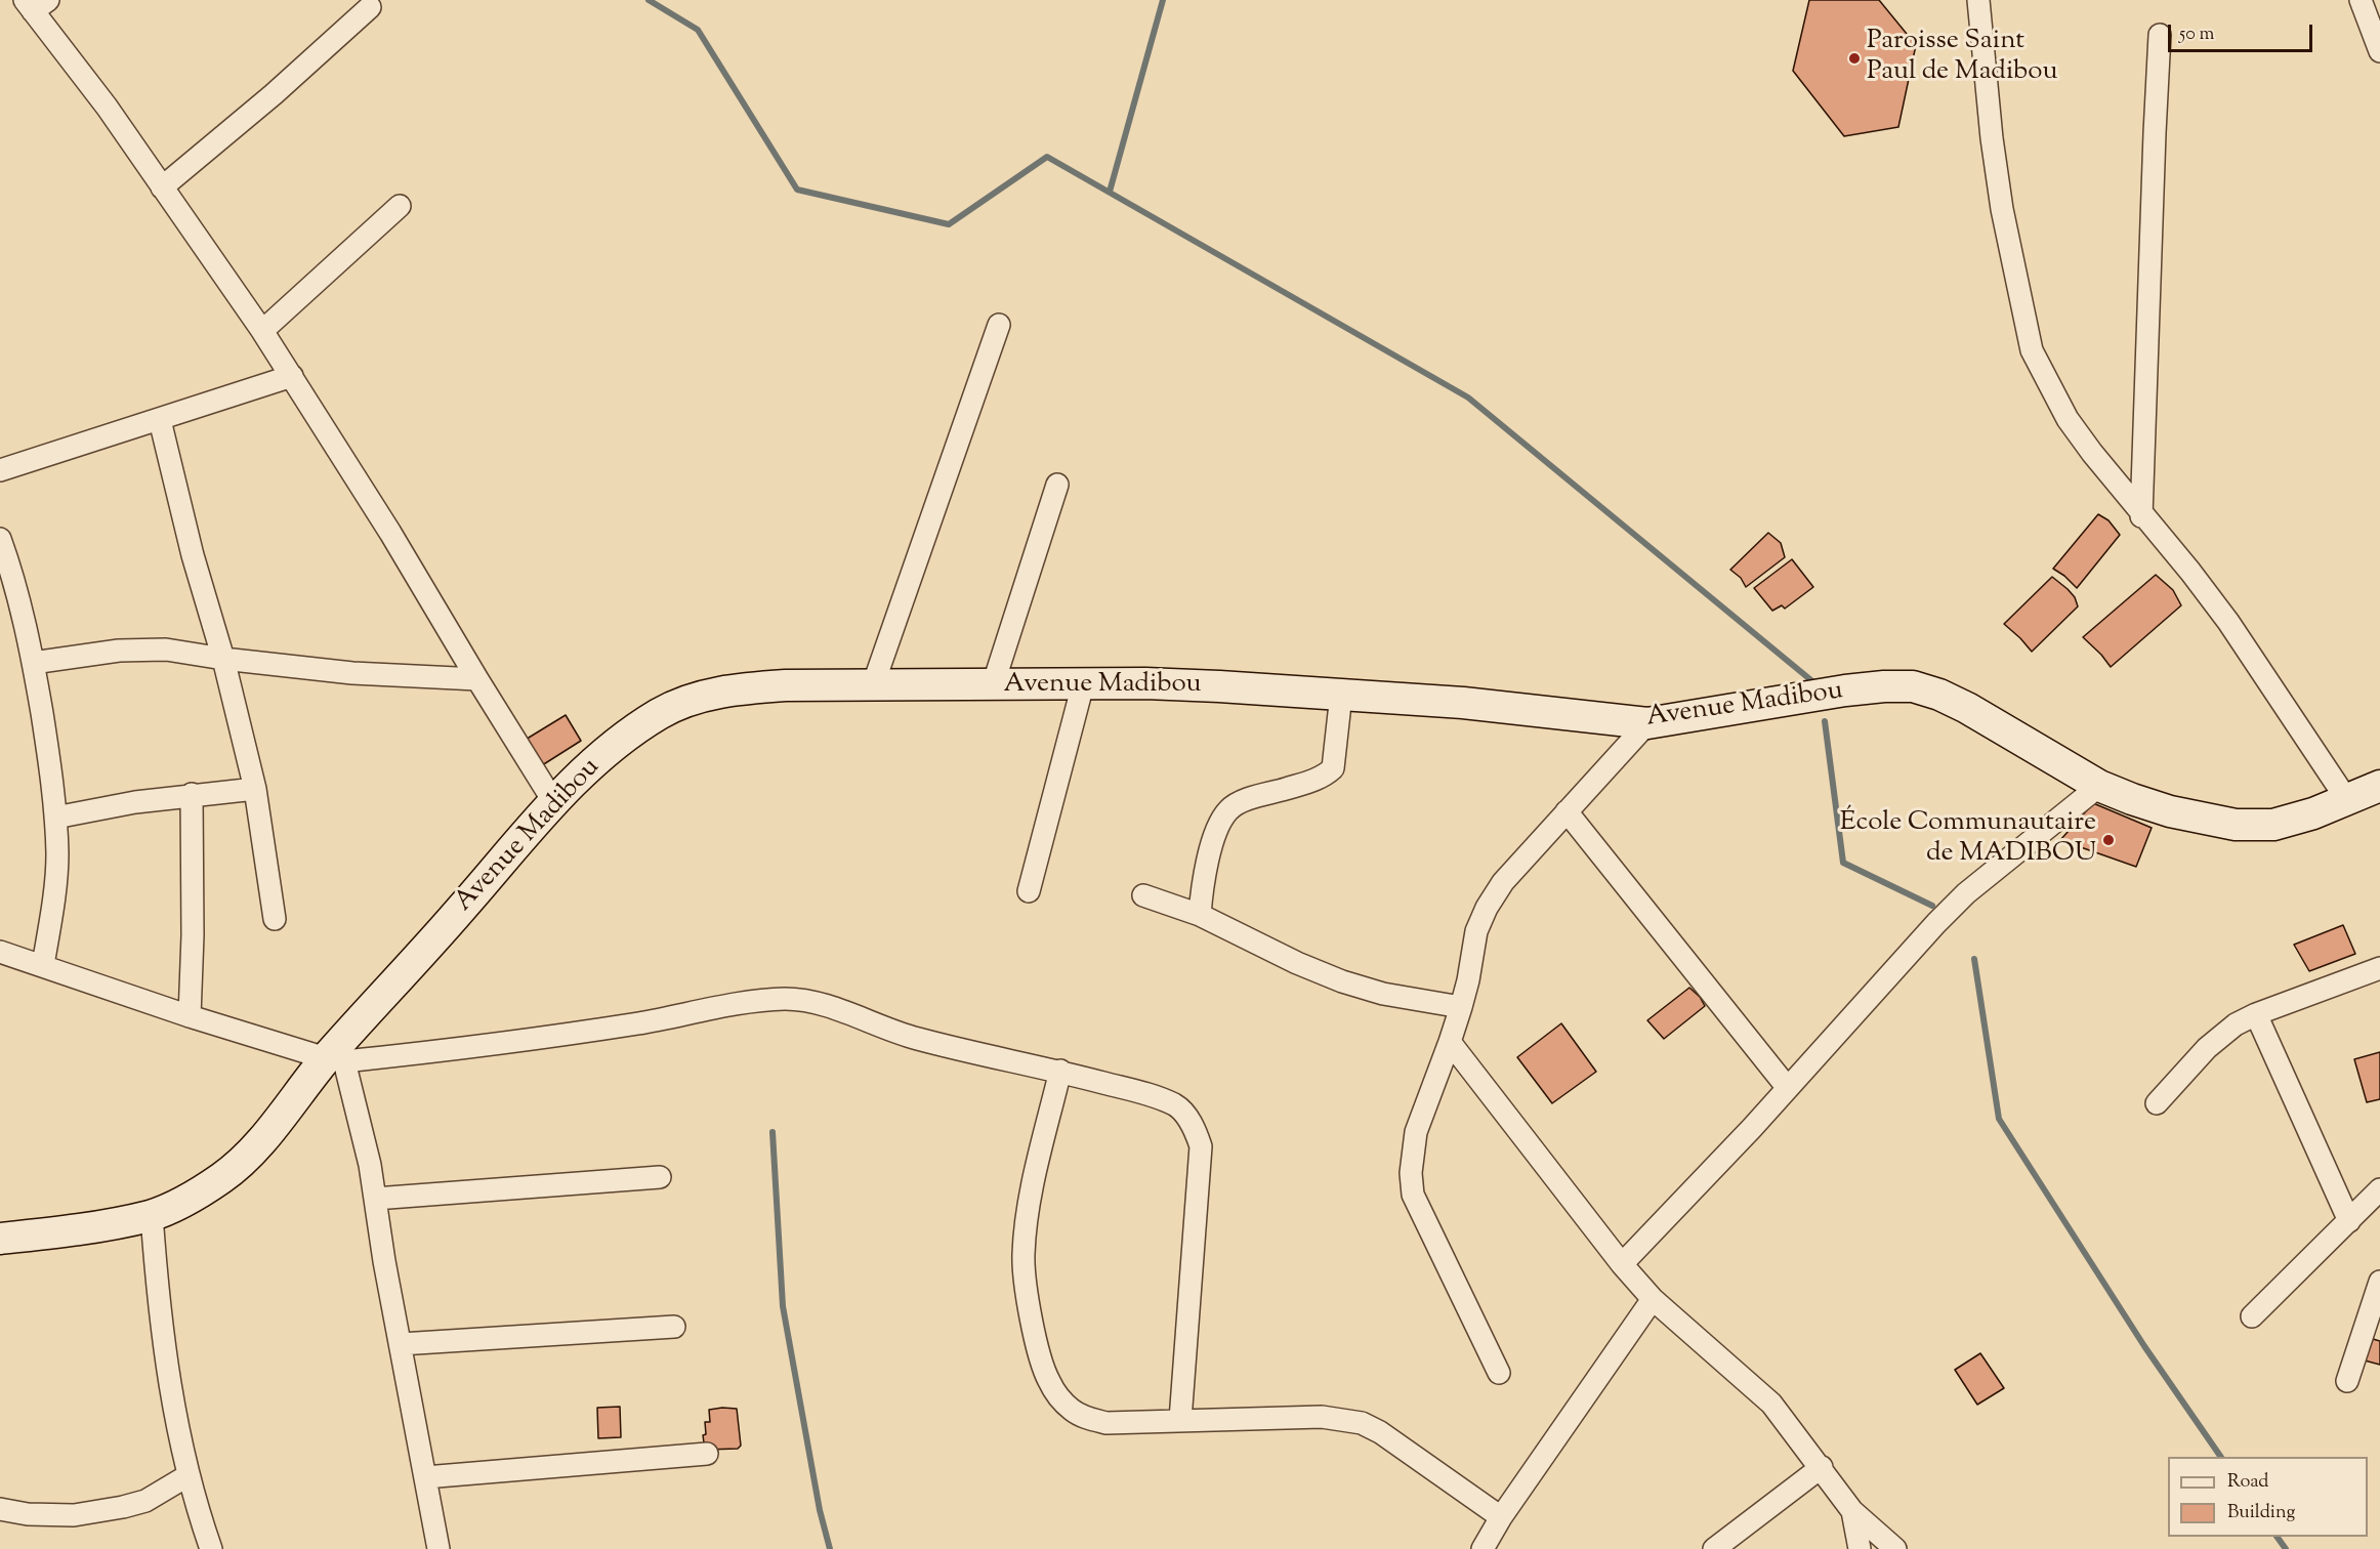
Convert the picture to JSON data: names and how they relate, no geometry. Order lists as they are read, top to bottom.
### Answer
{
  "streets": {
    "street": ["Avenue Madibou"]
  },
  "places": ["Paroisse Saint Paul de Madibou", "École Communautaire de MADIBOU"],
  "legend": ["Road", "Building"],
  "scale_bar": "50 m"
}
